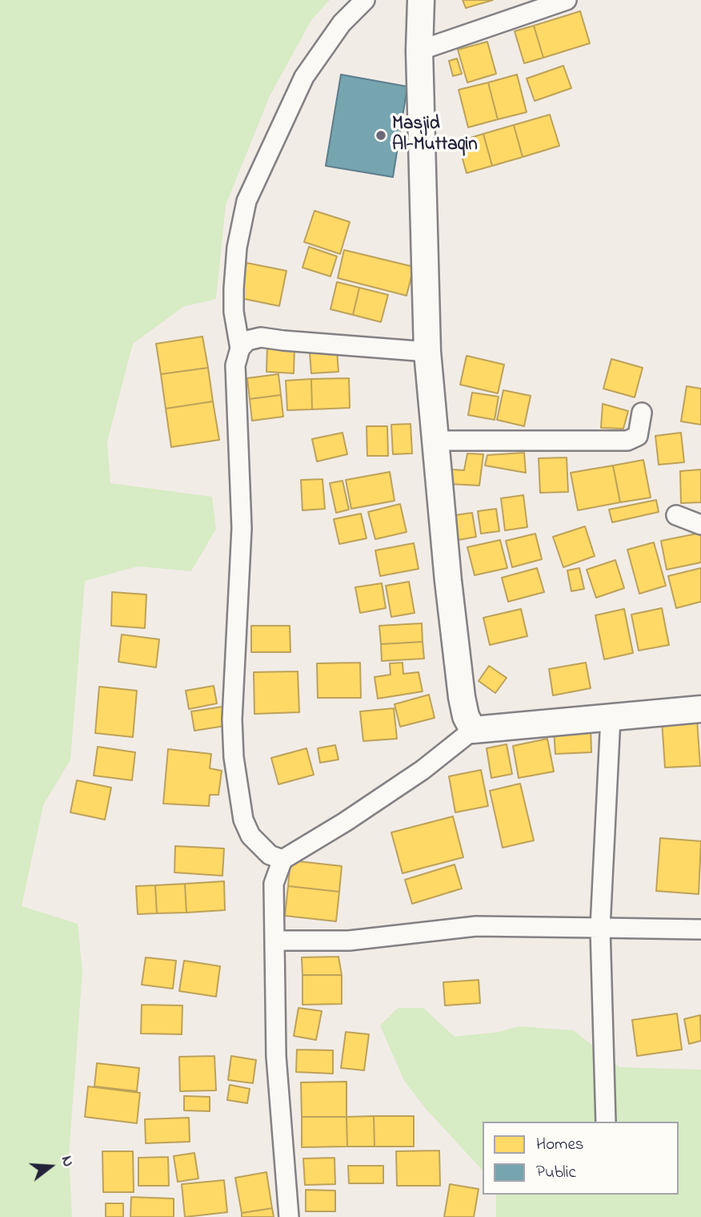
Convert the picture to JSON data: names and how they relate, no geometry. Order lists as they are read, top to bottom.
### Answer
{
  "places": ["Masjid Al-Muttaqin"],
  "legend": ["Homes", "Public"],
  "north": "right"
}
